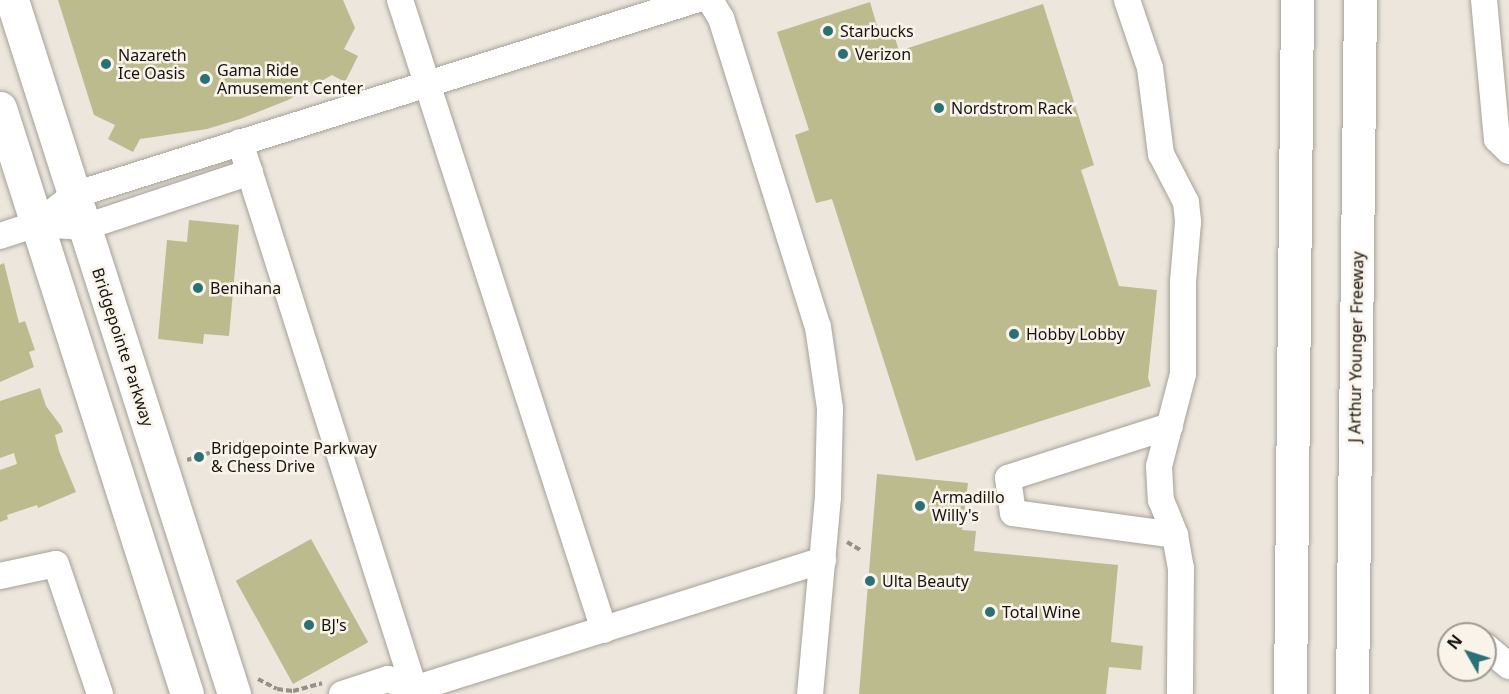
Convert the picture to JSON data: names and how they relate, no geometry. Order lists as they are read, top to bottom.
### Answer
{
  "streets": {
    "main road": ["Bridgepointe Parkway", "J Arthur Younger Freeway"]
  },
  "places": [
    "Starbucks",
    "Verizon",
    "Nazareth Ice Oasis",
    "Gama Ride Amusement Center",
    "Nordstrom Rack",
    "Benihana",
    "Hobby Lobby",
    "Bridgepointe Parkway & Chess Drive",
    "Armadillo Willy's",
    "Ulta Beauty",
    "Total Wine",
    "BJ's"
  ],
  "north": "top left"
}
